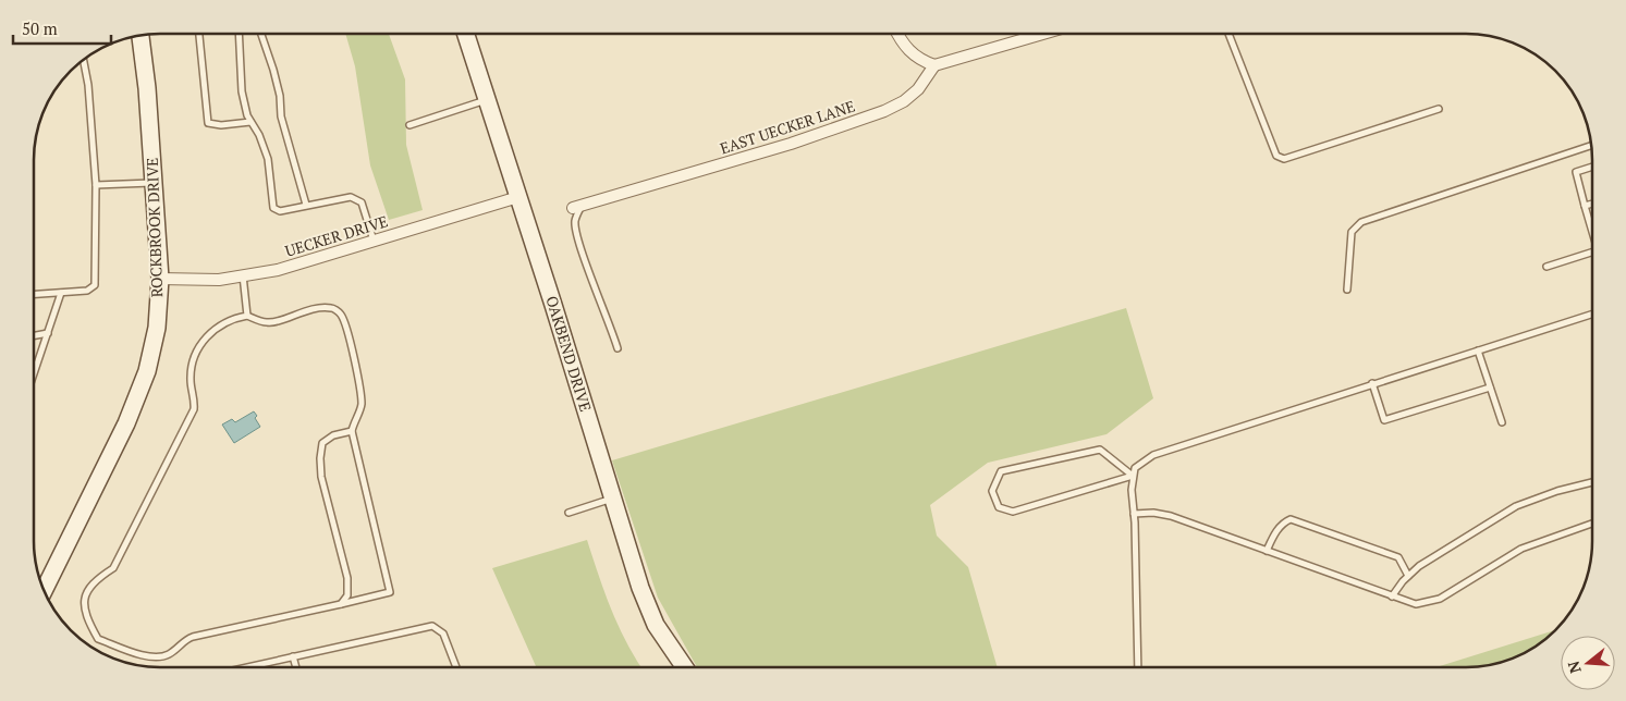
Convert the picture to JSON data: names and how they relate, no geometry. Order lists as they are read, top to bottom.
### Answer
{
  "streets": {
    "street": [
      "EAST UECKER LANE",
      "ROCKBROOK DRIVE",
      "UECKER DRIVE",
      "OAKBEND DRIVE"
    ]
  },
  "crossings": [
    ["ROCKBROOK DRIVE", "UECKER DRIVE"],
    ["UECKER DRIVE", "OAKBEND DRIVE"]
  ],
  "scale_bar": "50 m",
  "north": "left"
}
